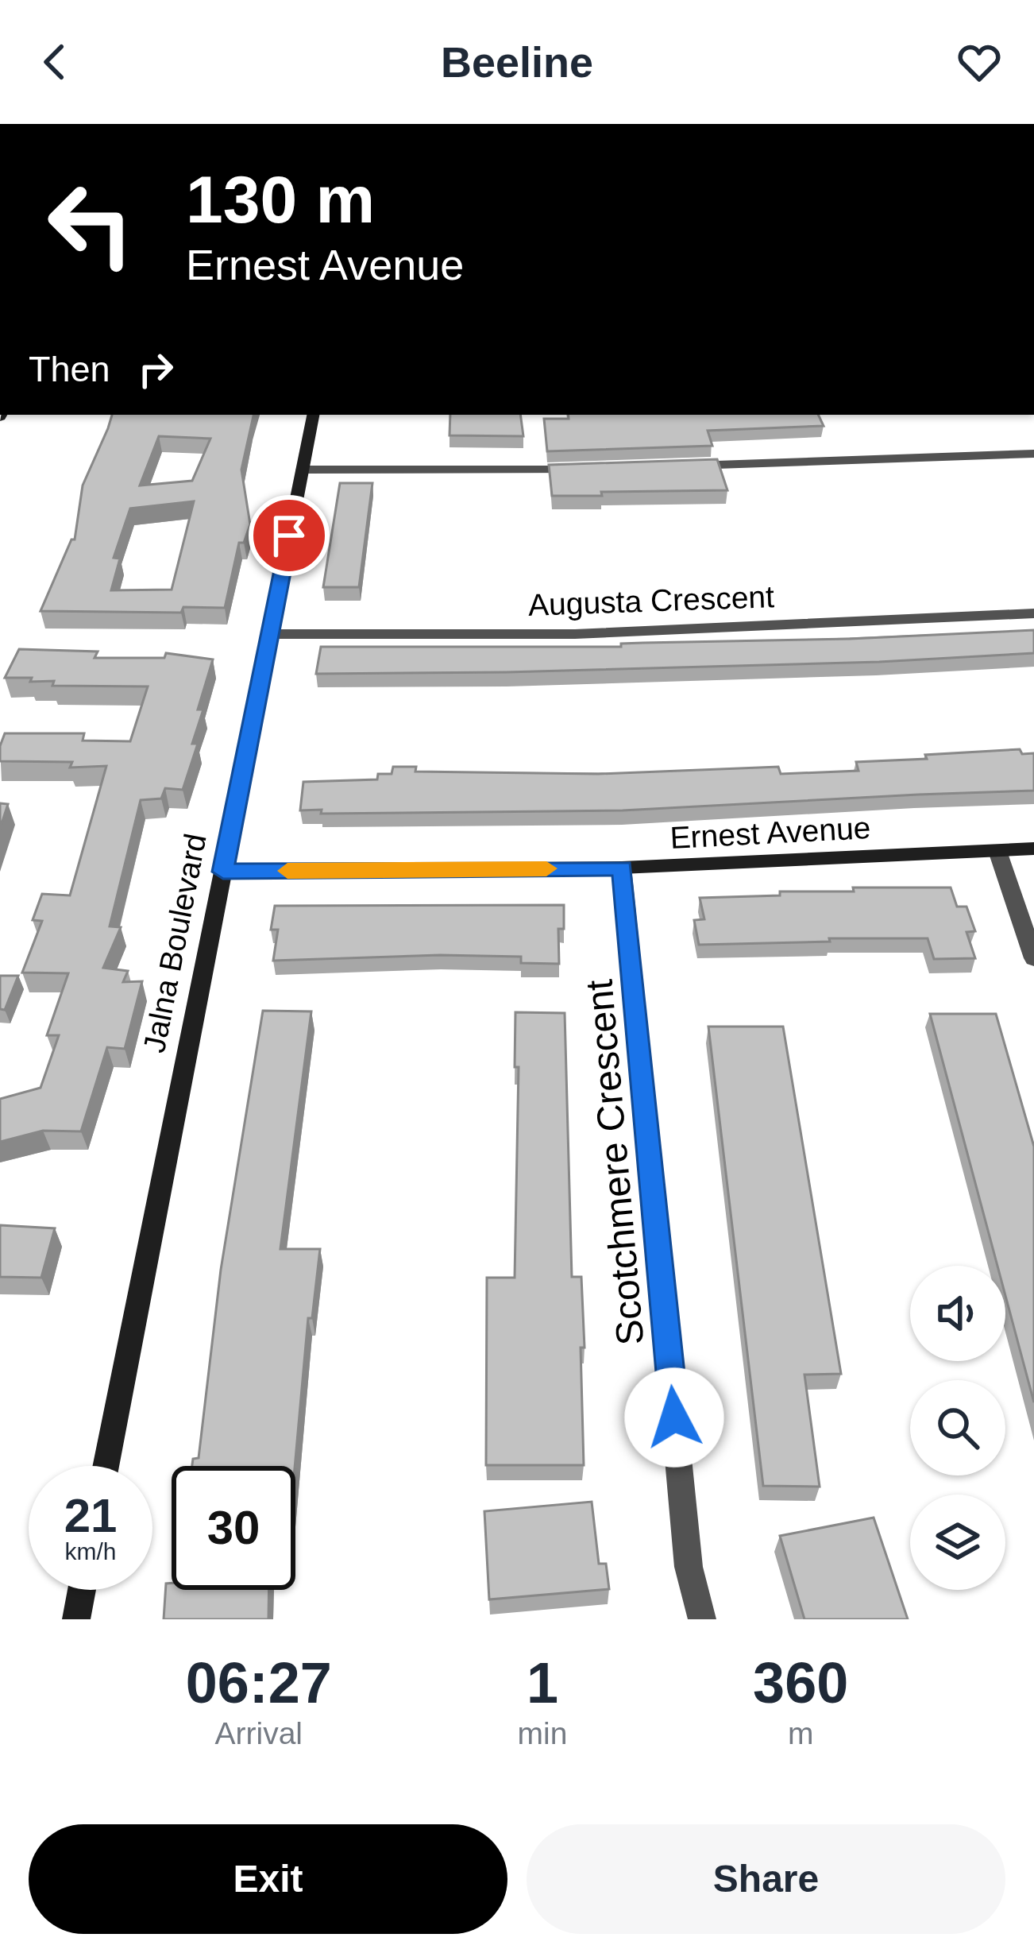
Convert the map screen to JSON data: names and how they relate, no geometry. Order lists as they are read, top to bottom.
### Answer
{
  "streets": {
    "street": [
      "Augusta Crescent",
      "Ernest Avenue",
      "Jalna Boulevard",
      "Scotchmere Crescent"
    ]
  },
  "crossings": [
    ["Augusta Crescent", "Jalna Boulevard"],
    ["Ernest Avenue", "Jalna Boulevard"],
    ["Ernest Avenue", "Scotchmere Crescent"]
  ],
  "page": {
    "header": "Beeline",
    "turn": ["130 m", "Ernest Avenue"],
    "then": "Then",
    "speed": "21 km/h",
    "limit": "30",
    "eta": [
      "06:27",
      "Arrival",
      "1",
      "min",
      "360",
      "m"
    ],
    "buttons": ["Exit", "Share"]
  }
}
